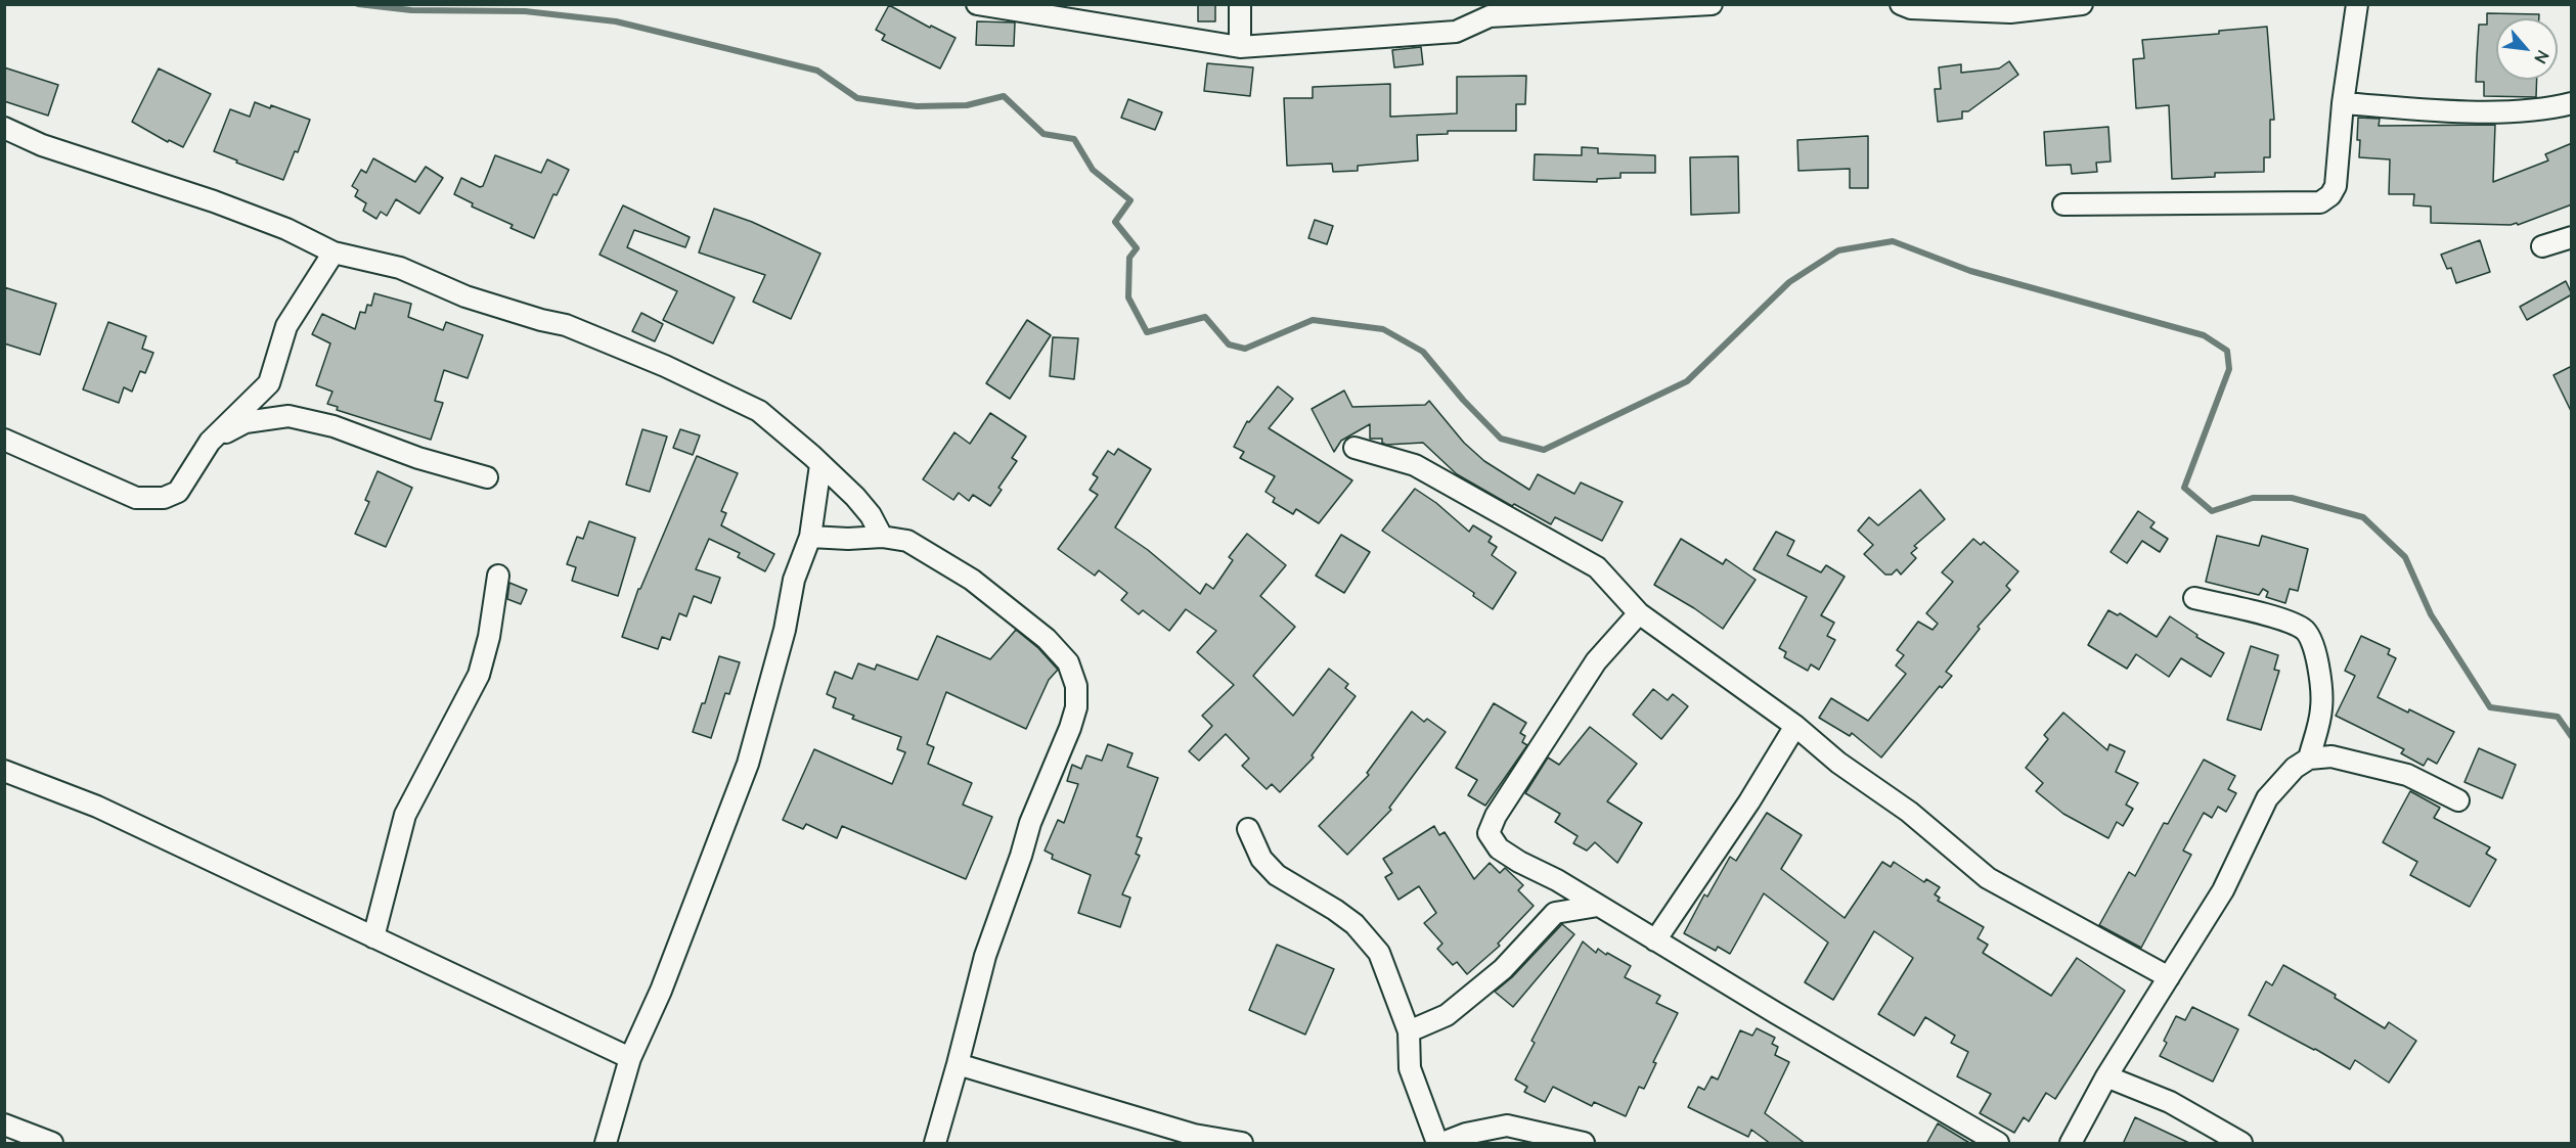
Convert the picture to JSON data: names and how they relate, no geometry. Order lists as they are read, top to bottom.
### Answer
{
  "north": "bottom right"
}
